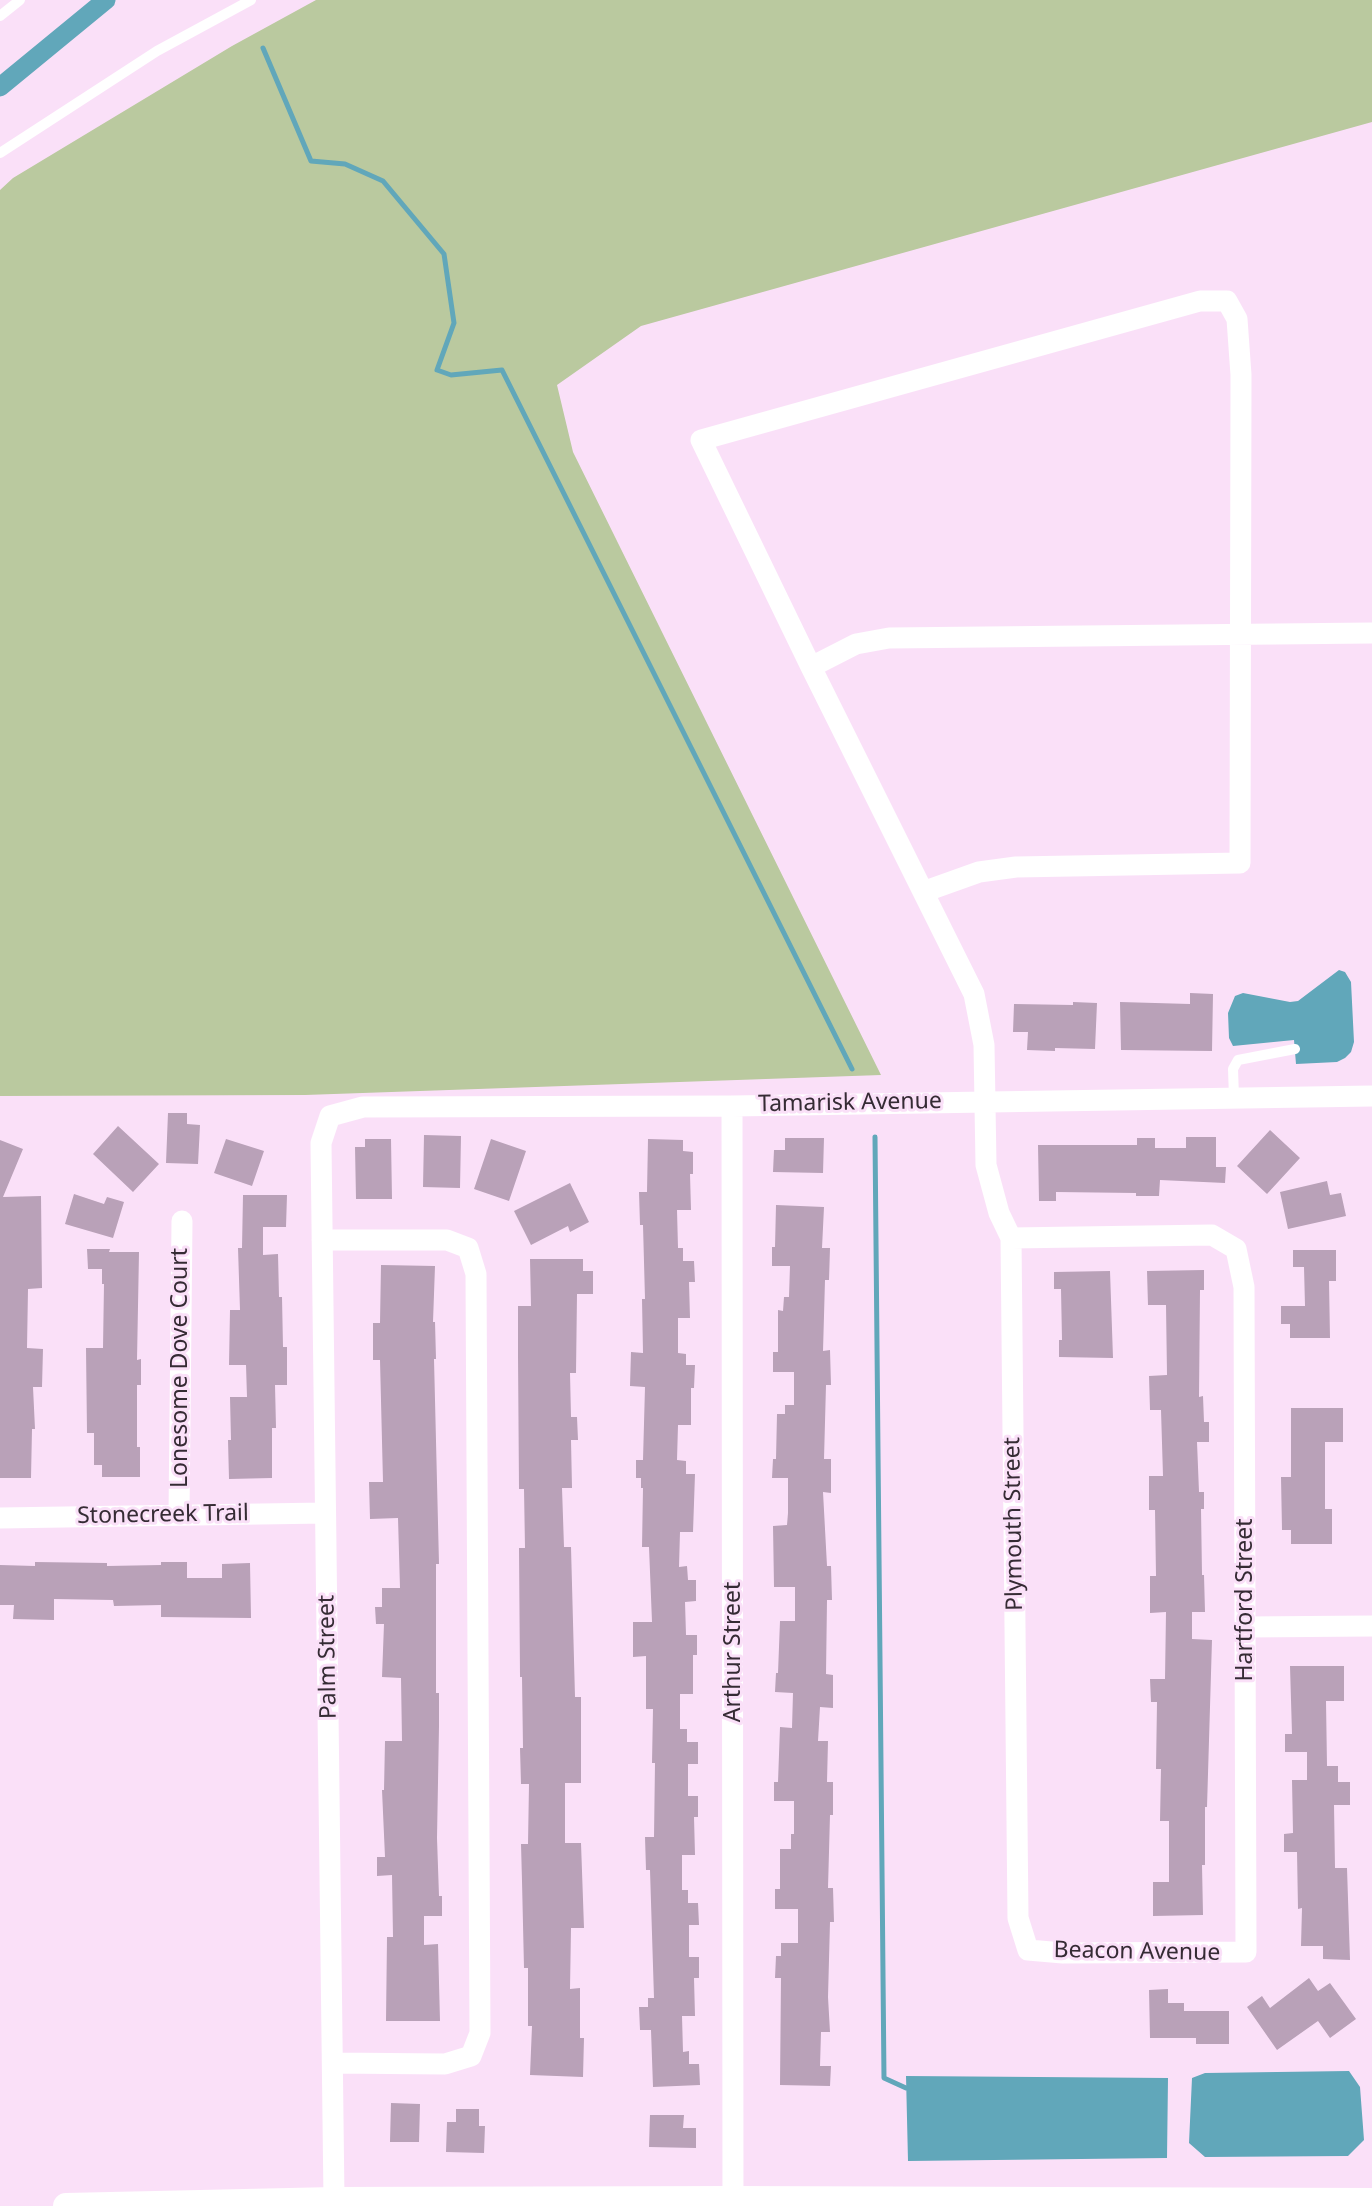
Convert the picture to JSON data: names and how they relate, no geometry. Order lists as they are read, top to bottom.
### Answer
{
  "streets": {
    "street": [
      "Tamarisk Avenue",
      "Lonesome Dove Court",
      "Stonecreek Trail",
      "Plymouth Street",
      "Hartford Street",
      "Arthur Street",
      "Palm Street",
      "Beacon Avenue"
    ]
  },
  "crossings": [
    ["Tamarisk Avenue", "Plymouth Street"],
    ["Tamarisk Avenue", "Arthur Street"],
    ["Tamarisk Avenue", "Palm Street"],
    ["Lonesome Dove Court", "Stonecreek Trail"],
    ["Stonecreek Trail", "Palm Street"],
    ["Plymouth Street", "Hartford Street"],
    ["Plymouth Street", "Beacon Avenue"],
    ["Hartford Street", "Beacon Avenue"]
  ]
}
